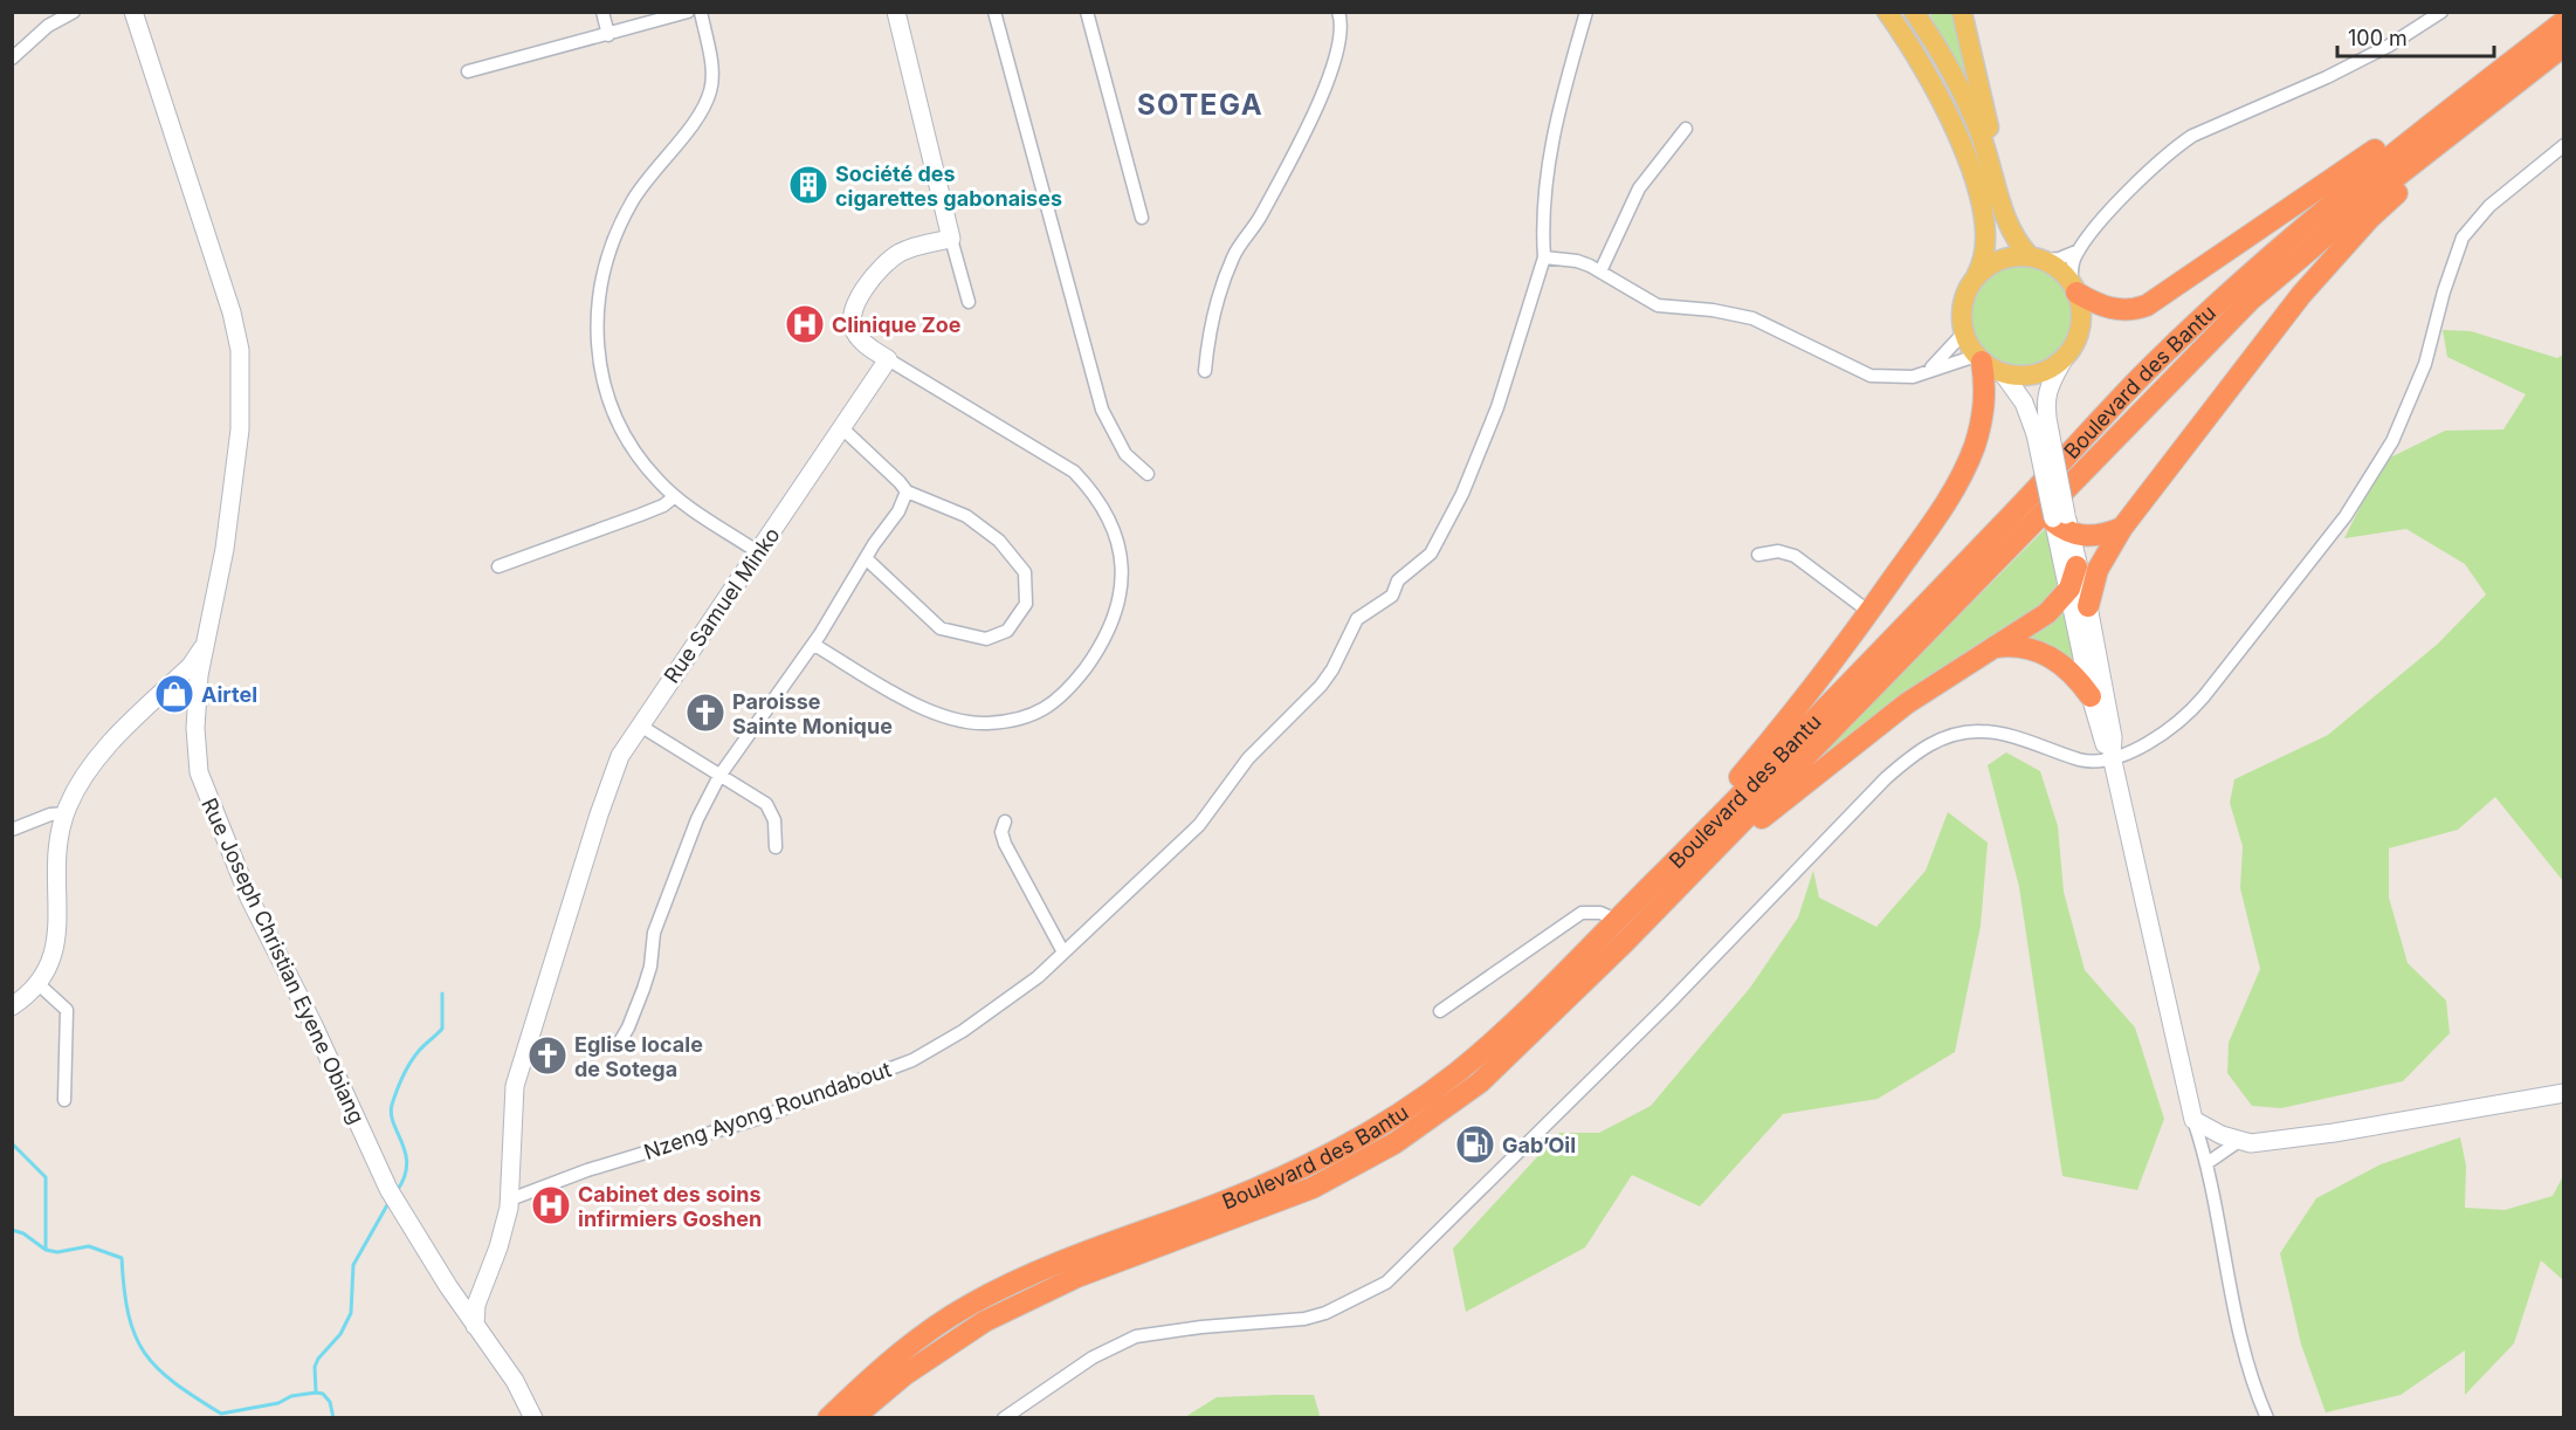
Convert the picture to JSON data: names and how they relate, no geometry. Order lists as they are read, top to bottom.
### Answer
{
  "streets": {
    "highway": ["Boulevard des Bantu"],
    "street": ["Rue Samuel Minko", "Rue Joseph Christian Eyene Obiang", "Nzeng Ayong Roundabout"]
  },
  "crossings": [
    ["Rue Samuel Minko", "Rue Joseph Christian Eyene Obiang"],
    ["Rue Samuel Minko", "Nzeng Ayong Roundabout"]
  ],
  "districts": ["SOTEGA"],
  "places": {
    "building": ["Société des cigarettes gabonaises"],
    "hospital": ["Clinique Zoe", "Cabinet des soins infirmiers Goshen"],
    "shop": ["Airtel"],
    "church": ["Paroisse Sainte Monique", "Eglise locale de Sotega"],
    "fuel station": ["Gab’Oil"]
  },
  "scale_bar": "100 m"
}
